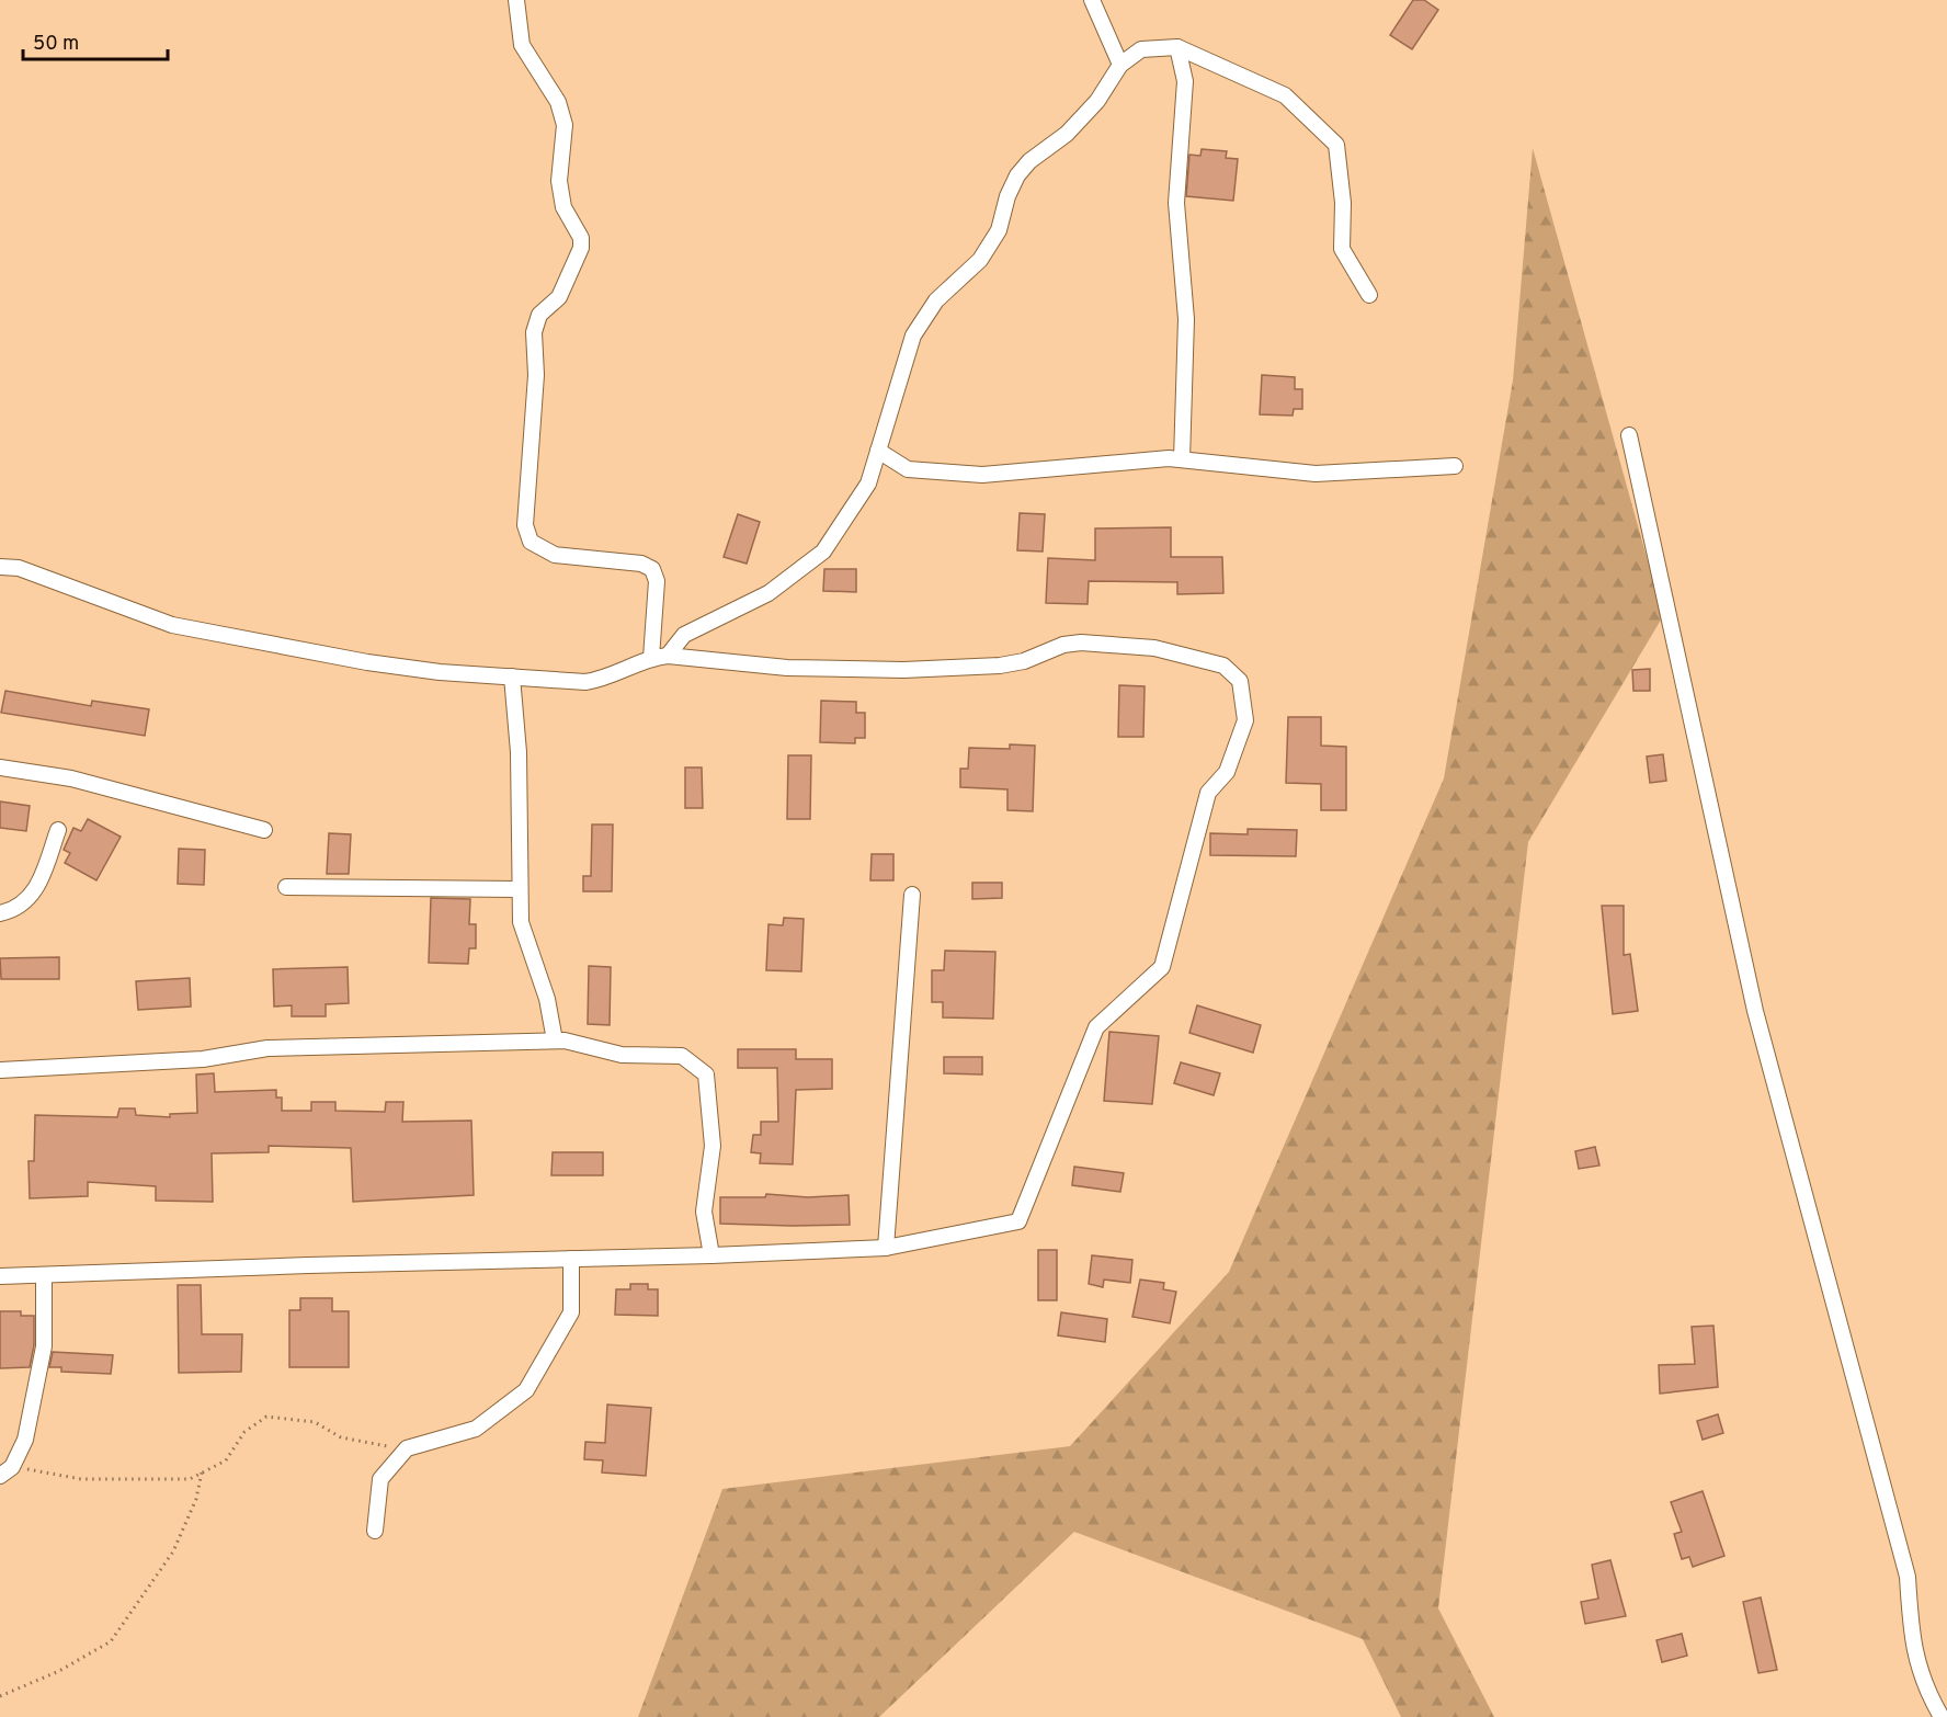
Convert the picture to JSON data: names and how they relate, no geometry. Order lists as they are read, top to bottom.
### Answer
{
  "scale_bar": "50 m"
}
